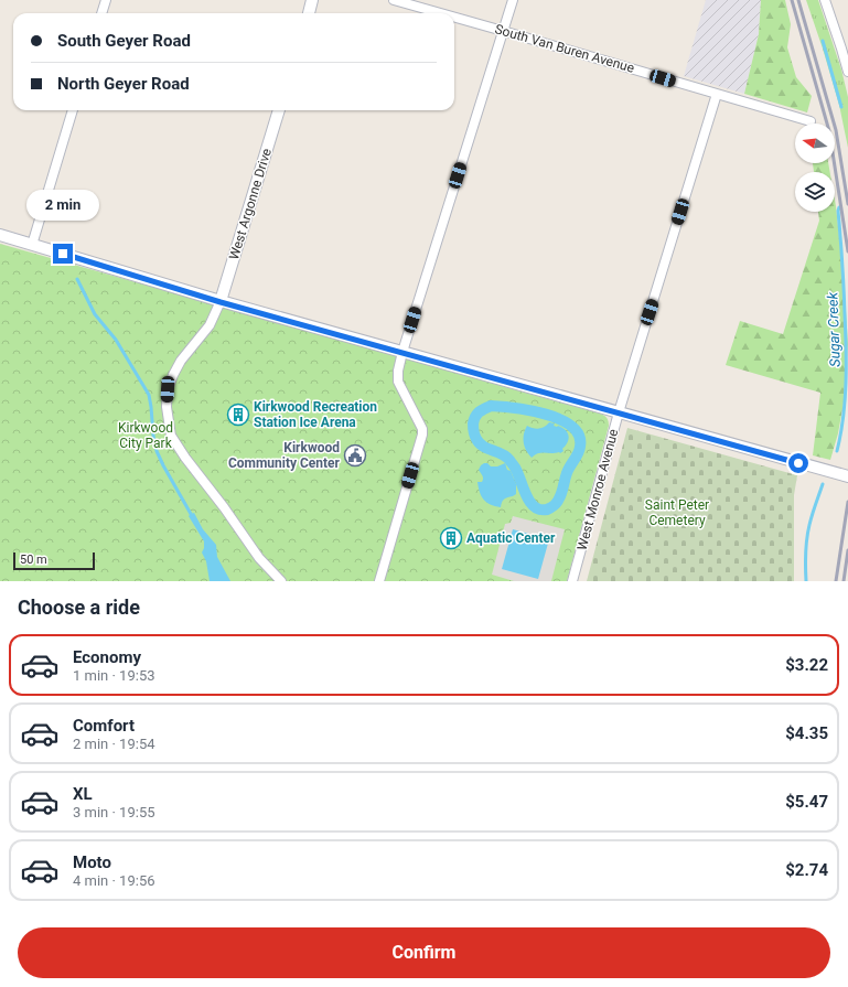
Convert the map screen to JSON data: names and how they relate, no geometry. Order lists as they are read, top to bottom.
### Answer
{
  "streets": {
    "street": ["South Van Buren Avenue", "West Argonne Drive", "West Monroe Avenue"]
  },
  "crossings": [
    ["South Van Buren Avenue", "West Monroe Avenue"]
  ],
  "water": ["Sugar Creek"],
  "parks": ["Kirkwood City Park", "Saint Peter Cemetery"],
  "places": {
    "building": ["Kirkwood Recreation Station Ice Arena", "Aquatic Center"],
    "public building": ["Kirkwood Community Center"]
  },
  "scale_bar": "50 m",
  "north": "left",
  "page": {
    "banner": ["South Geyer Road", "North Geyer Road"],
    "bubble": "2 min",
    "scale": "50 m",
    "heading": "Choose a ride",
    "list": [
      {
        "name": "Economy",
        "note": "1 min · 19:53",
        "value": "$3.22"
      },
      {
        "name": "Comfort",
        "note": "2 min · 19:54",
        "value": "$4.35"
      },
      {
        "name": "XL",
        "note": "3 min · 19:55",
        "value": "$5.47"
      },
      {
        "name": "Moto",
        "note": "4 min · 19:56",
        "value": "$2.74"
      }
    ],
    "buttons": "Confirm"
  }
}
